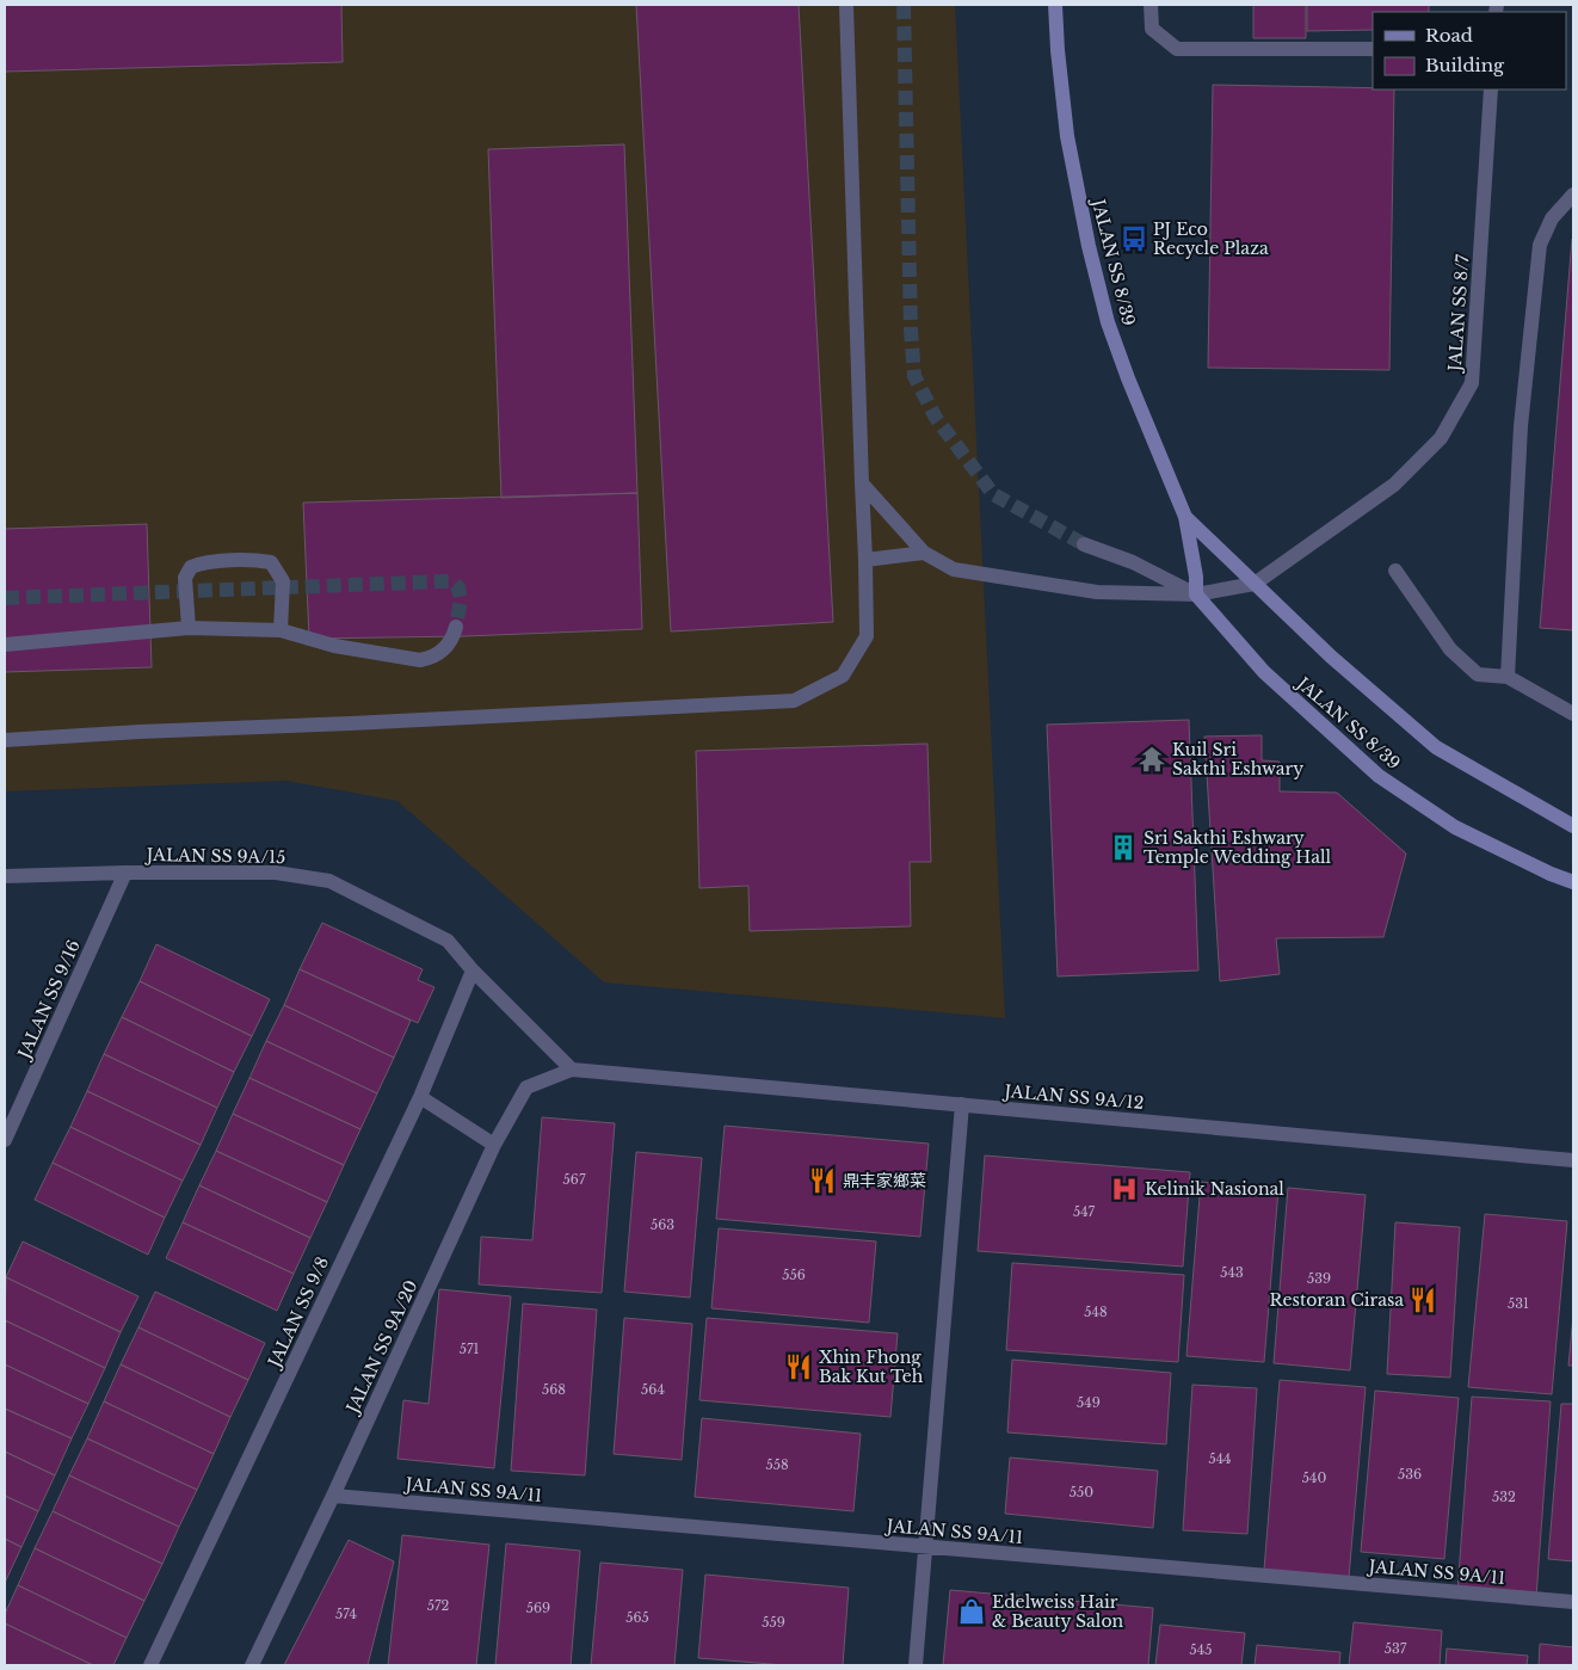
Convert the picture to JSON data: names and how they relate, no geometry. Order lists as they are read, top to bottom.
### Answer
{
  "streets": {
    "street": [
      "JALAN SS 8/39",
      "JALAN SS 8/7",
      "JALAN SS 9A/15",
      "JALAN SS 9/16",
      "JALAN SS 9A/12",
      "JALAN SS 9/8",
      "JALAN SS 9A/20",
      "JALAN SS 9A/11"
    ]
  },
  "crossings": [
    ["JALAN SS 8/39", "JALAN SS 8/7"],
    ["JALAN SS 9A/15", "JALAN SS 9/16"],
    ["JALAN SS 9A/15", "JALAN SS 9A/12"],
    ["JALAN SS 9A/15", "JALAN SS 9/8"],
    ["JALAN SS 9A/15", "JALAN SS 9A/20"],
    ["JALAN SS 9A/12", "JALAN SS 9A/20"],
    ["JALAN SS 9A/20", "JALAN SS 9A/11"]
  ],
  "places": {
    "bus stop": ["PJ Eco Recycle Plaza"],
    "temple": ["Kuil Sri Sakthi Eshwary"],
    "building": ["Sri Sakthi Eshwary Temple Wedding Hall"],
    "restaurant": ["鼎丰家鄉菜", "Restoran Cirasa", "Xhin Fhong Bak Kut Teh"],
    "hospital": ["Kelinik Nasional"],
    "shop": ["Edelweiss Hair & Beauty Salon"]
  },
  "house_numbers": [
    "567",
    "547",
    "563",
    "543",
    "556",
    "539",
    "531",
    "548",
    "571",
    "568",
    "564",
    "549",
    "544",
    "558",
    "536",
    "540",
    "550",
    "532",
    "572",
    "569",
    "574",
    "565",
    "559",
    "537",
    "545"
  ],
  "legend": ["Road", "Building"]
}
